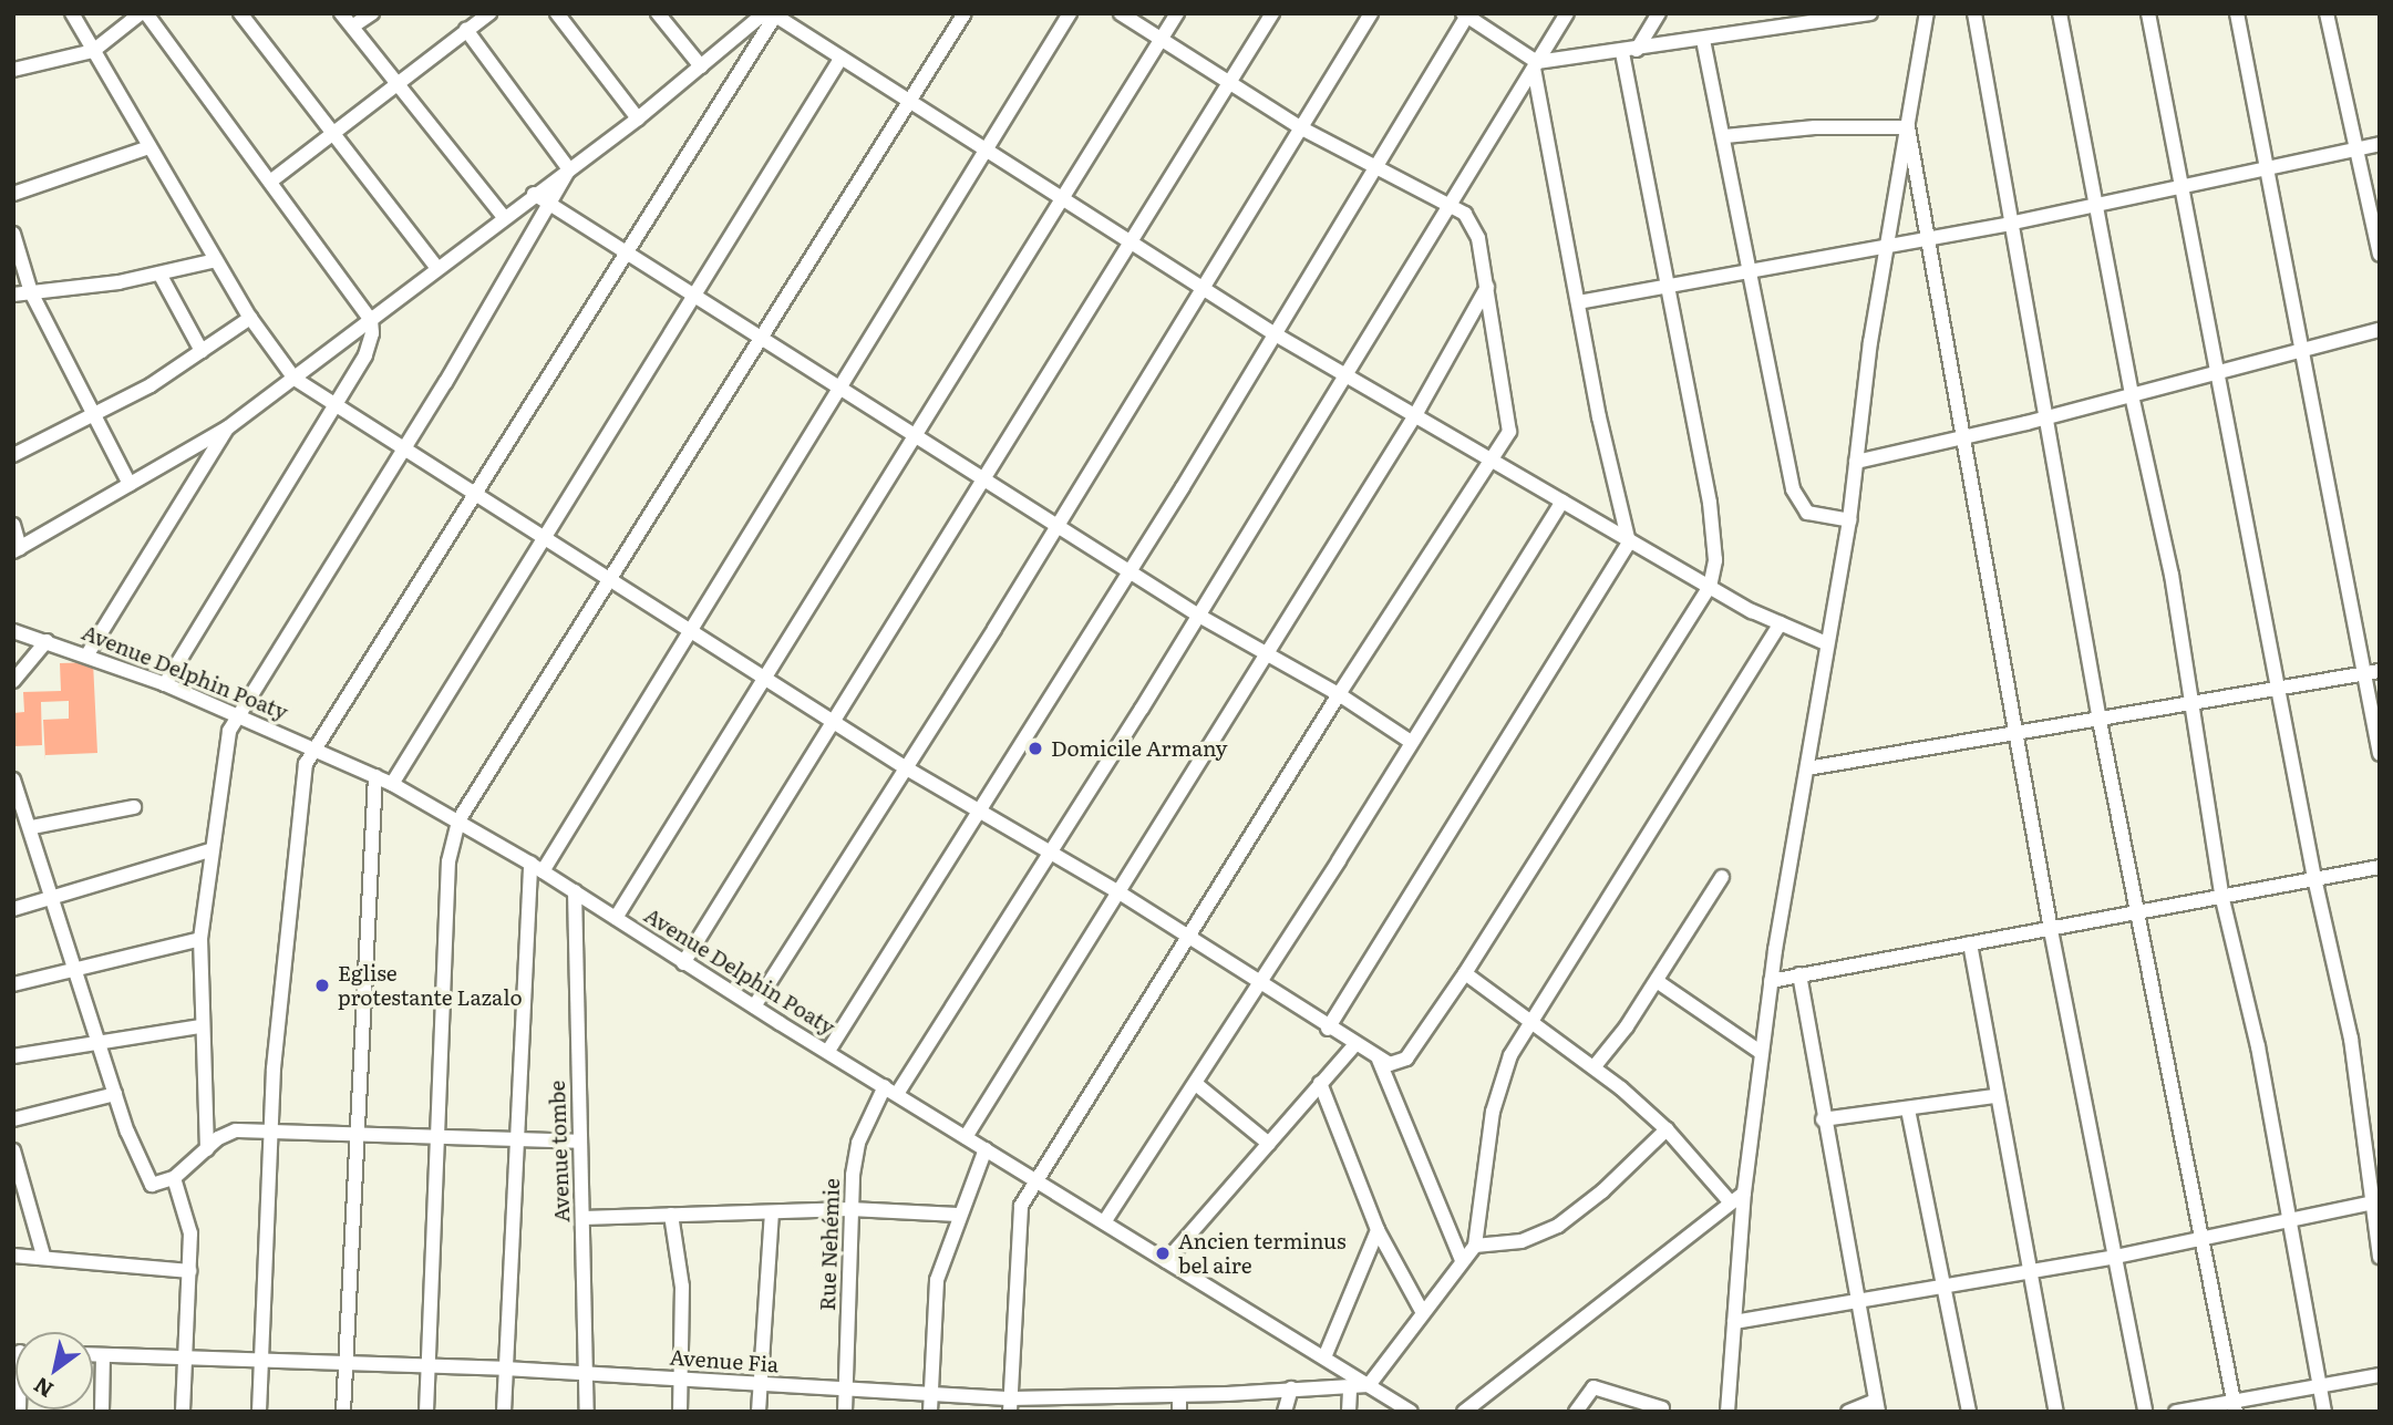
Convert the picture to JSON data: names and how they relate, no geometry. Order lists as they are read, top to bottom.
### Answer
{
  "streets": {
    "street": [
      "Avenue Delphin Poaty",
      "Avenue tombe",
      "Rue Nehémie",
      "Avenue Fia"
    ]
  },
  "crossings": [
    ["Avenue Delphin Poaty", "Avenue tombe"],
    ["Avenue Delphin Poaty", "Rue Nehémie"],
    ["Avenue Delphin Poaty", "Avenue Fia"],
    ["Avenue tombe", "Avenue Fia"],
    ["Rue Nehémie", "Avenue Fia"]
  ],
  "places": ["Domicile Armany", "Eglise protestante Lazalo", "Ancien terminus bel aire"],
  "north": "bottom left"
}
